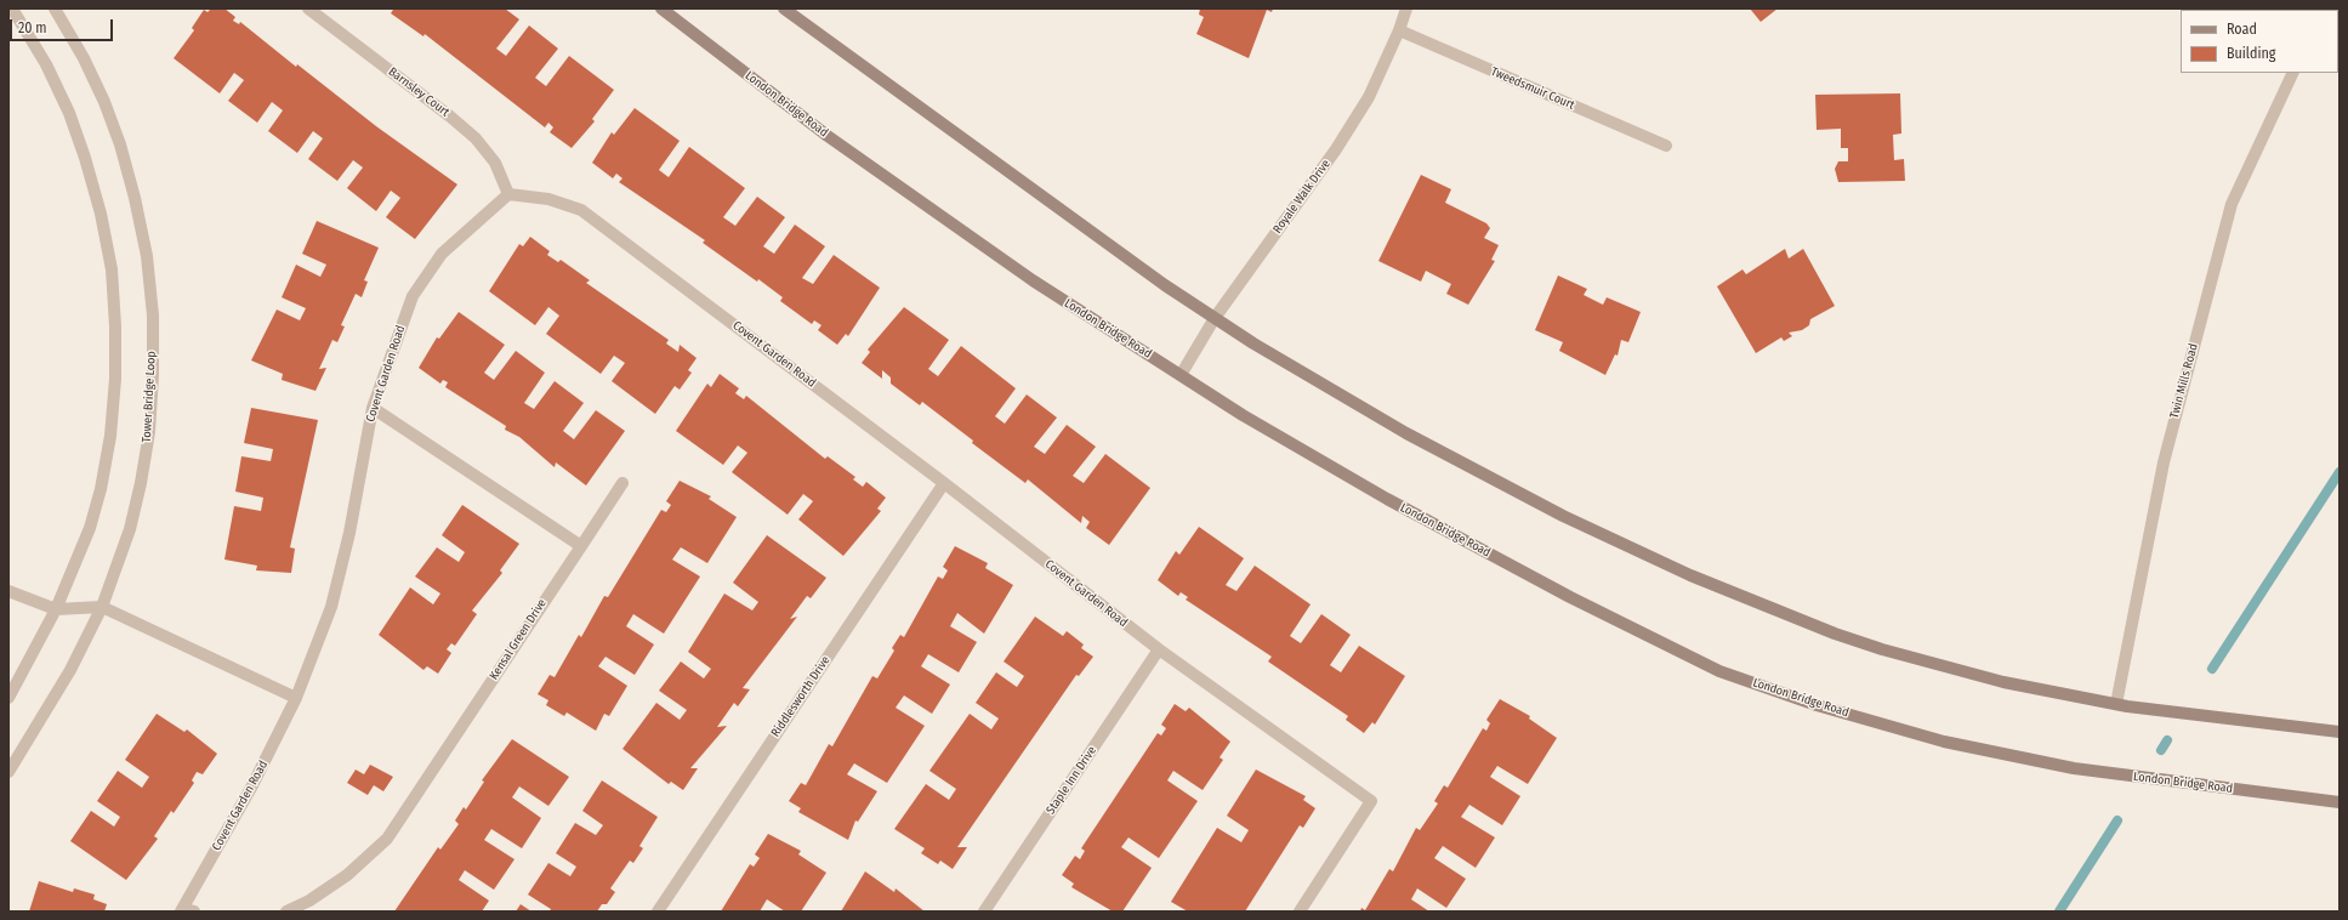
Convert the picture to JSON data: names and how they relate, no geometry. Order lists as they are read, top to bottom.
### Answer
{
  "streets": {
    "main road": ["London Bridge Road"],
    "street": [
      "Tweedsmuir Court",
      "Barnsley Court",
      "Royale Walk Drive",
      "Covent Garden Road",
      "Twin Mills Road",
      "Tower Bridge Loop",
      "Kensal Green Drive",
      "Riddlesworth Drive",
      "Staple Inn Drive"
    ]
  },
  "crossings": [
    ["Tweedsmuir Court", "Royale Walk Drive"],
    ["Barnsley Court", "Covent Garden Road"],
    ["London Bridge Road", "Royale Walk Drive"],
    ["Covent Garden Road", "Riddlesworth Drive"],
    ["Covent Garden Road", "Staple Inn Drive"]
  ],
  "legend": ["Road", "Building"],
  "scale_bar": "20 m"
}
